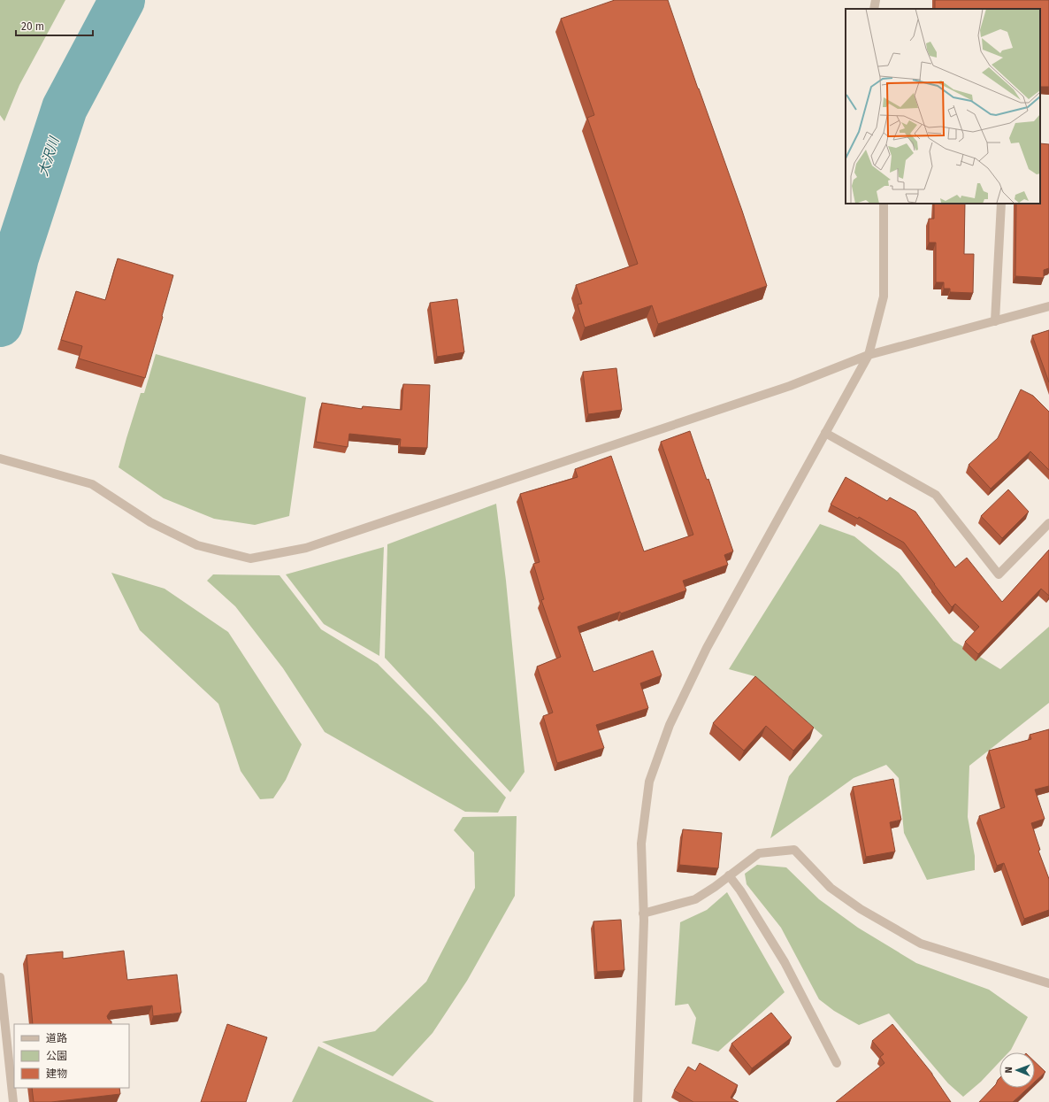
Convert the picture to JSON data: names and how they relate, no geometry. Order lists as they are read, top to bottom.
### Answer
{
  "water": ["大沢川"],
  "legend": ["道路", "公園", "建物"],
  "scale_bar": "20 m",
  "north": "left"
}
